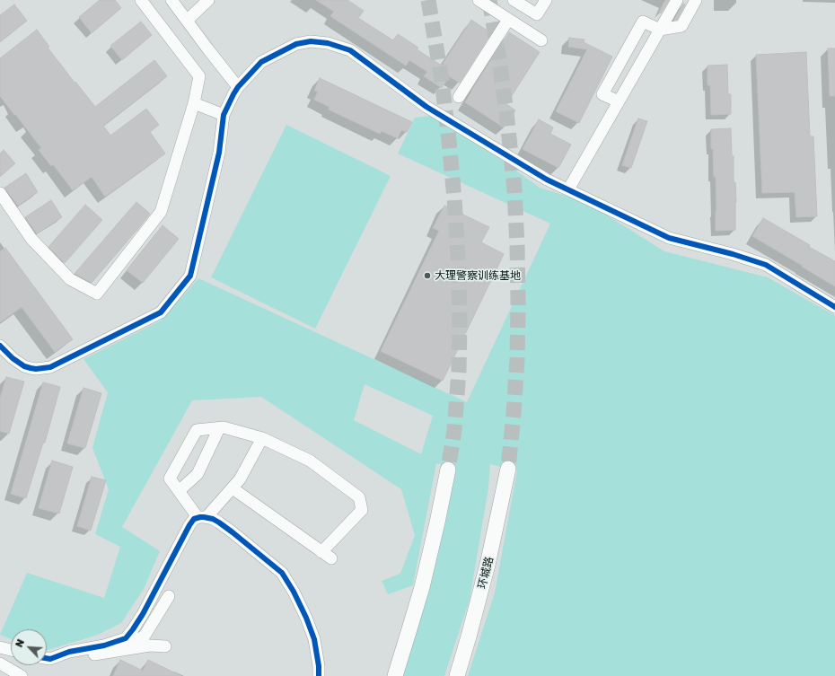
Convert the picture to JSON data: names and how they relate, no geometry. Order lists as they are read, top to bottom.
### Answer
{
  "streets": {
    "main road": ["环城路"]
  },
  "places": ["大理警察训练基地"],
  "north": "top left"
}
